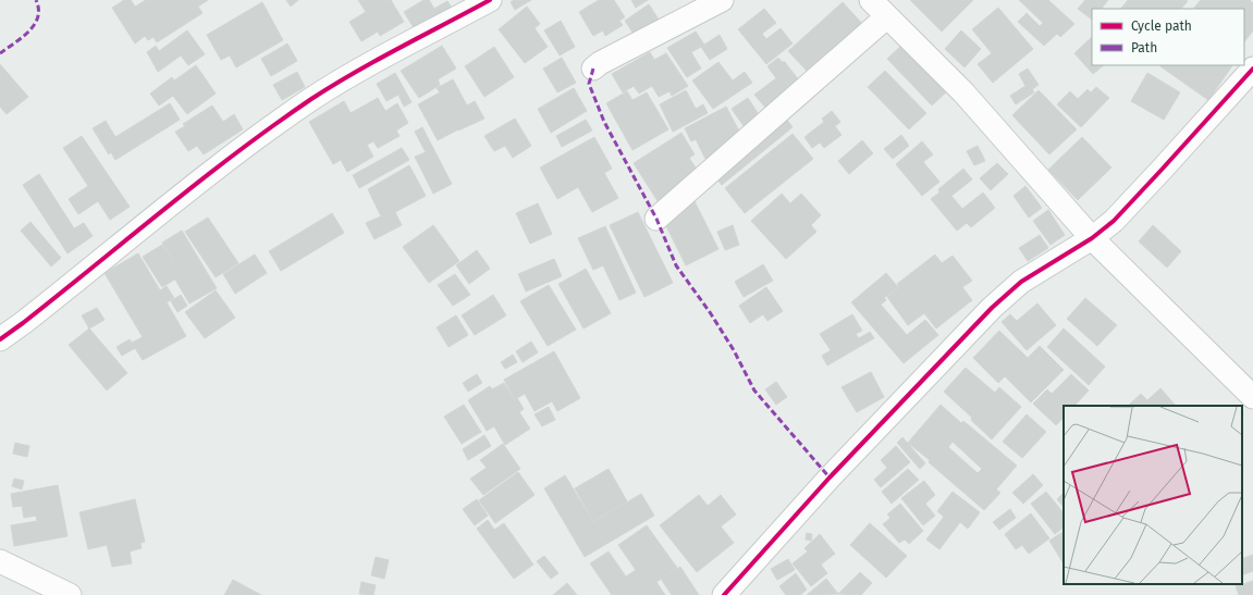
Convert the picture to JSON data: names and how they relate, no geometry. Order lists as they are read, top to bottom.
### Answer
{
  "legend": ["Cycle path", "Path"]
}
